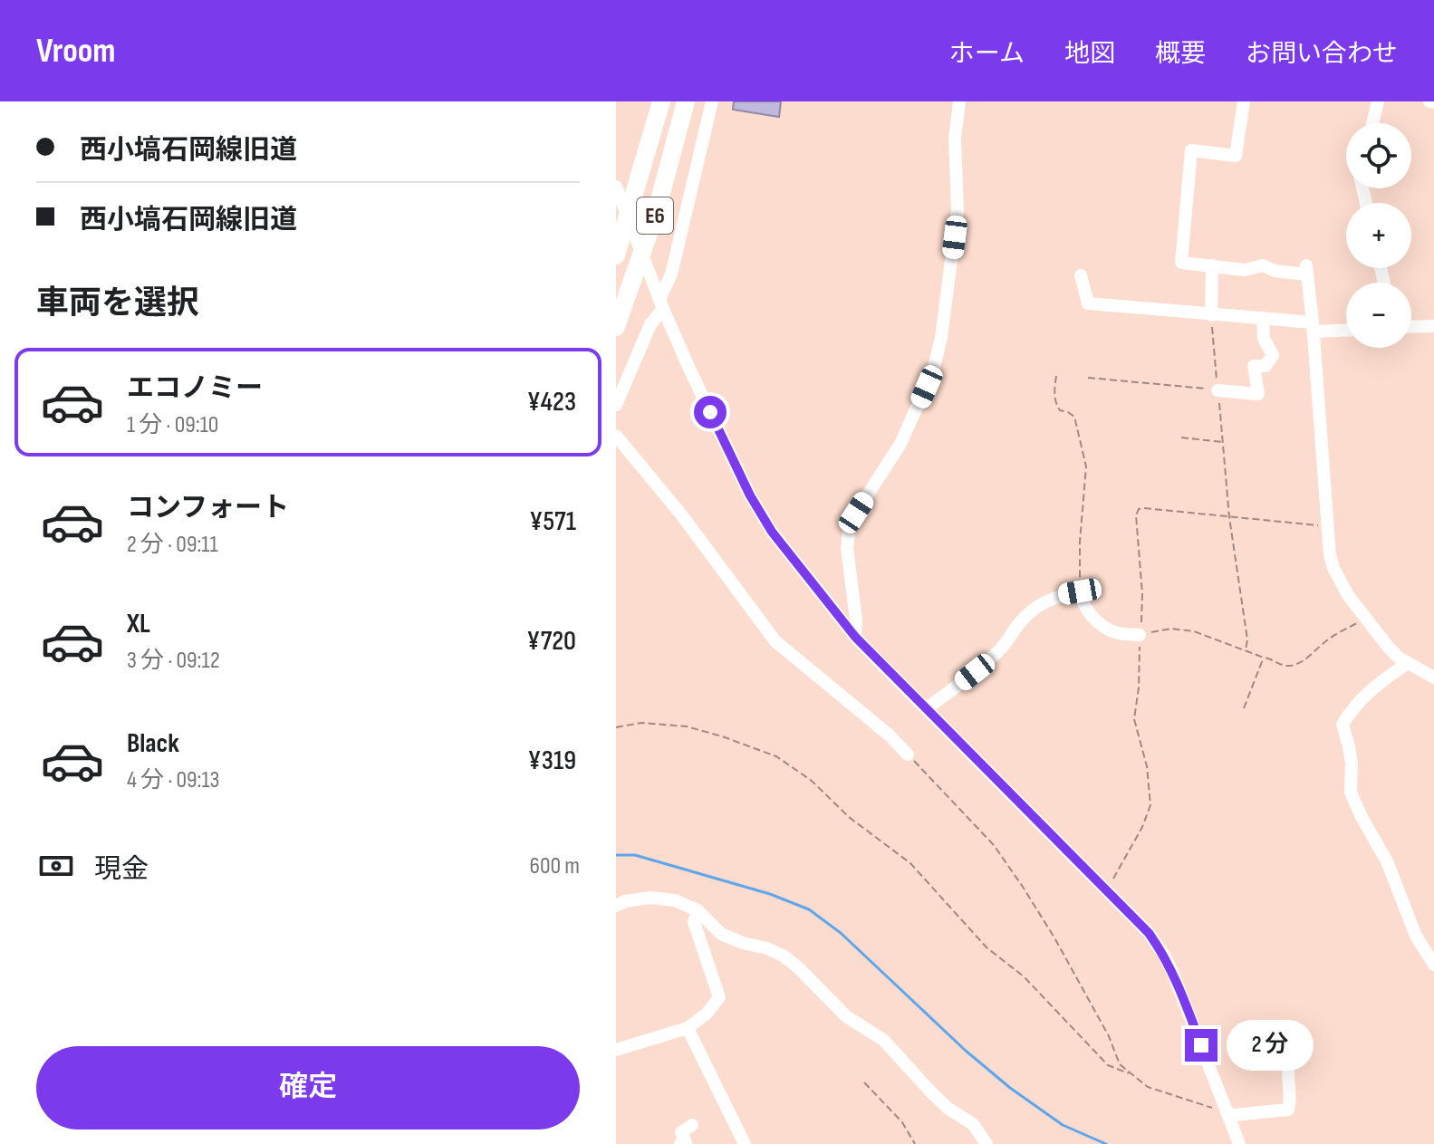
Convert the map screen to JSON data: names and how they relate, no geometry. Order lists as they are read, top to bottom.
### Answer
{
  "streets": {
    "highway": ["E6"]
  },
  "page": {
    "header": "Vroom",
    "nav": [
      "ホーム",
      "地図",
      "概要",
      "お問い合わせ"
    ],
    "banner": ["西小塙石岡線旧道", "西小塙石岡線旧道"],
    "map_buttons": ["+", "−"],
    "heading": "車両を選択",
    "list": [
      {
        "name": "エコノミー",
        "note": "1 分 · 09:10",
        "value": "¥423"
      },
      {
        "name": "コンフォート",
        "note": "2 分 · 09:11",
        "value": "¥571"
      },
      {
        "name": "XL",
        "note": "3 分 · 09:12",
        "value": "¥720"
      },
      {
        "name": "Black",
        "note": "4 分 · 09:13",
        "value": "¥319"
      }
    ],
    "pay": ["現金", "600 m"],
    "bubble": "2 分",
    "buttons": "確定"
  }
}
